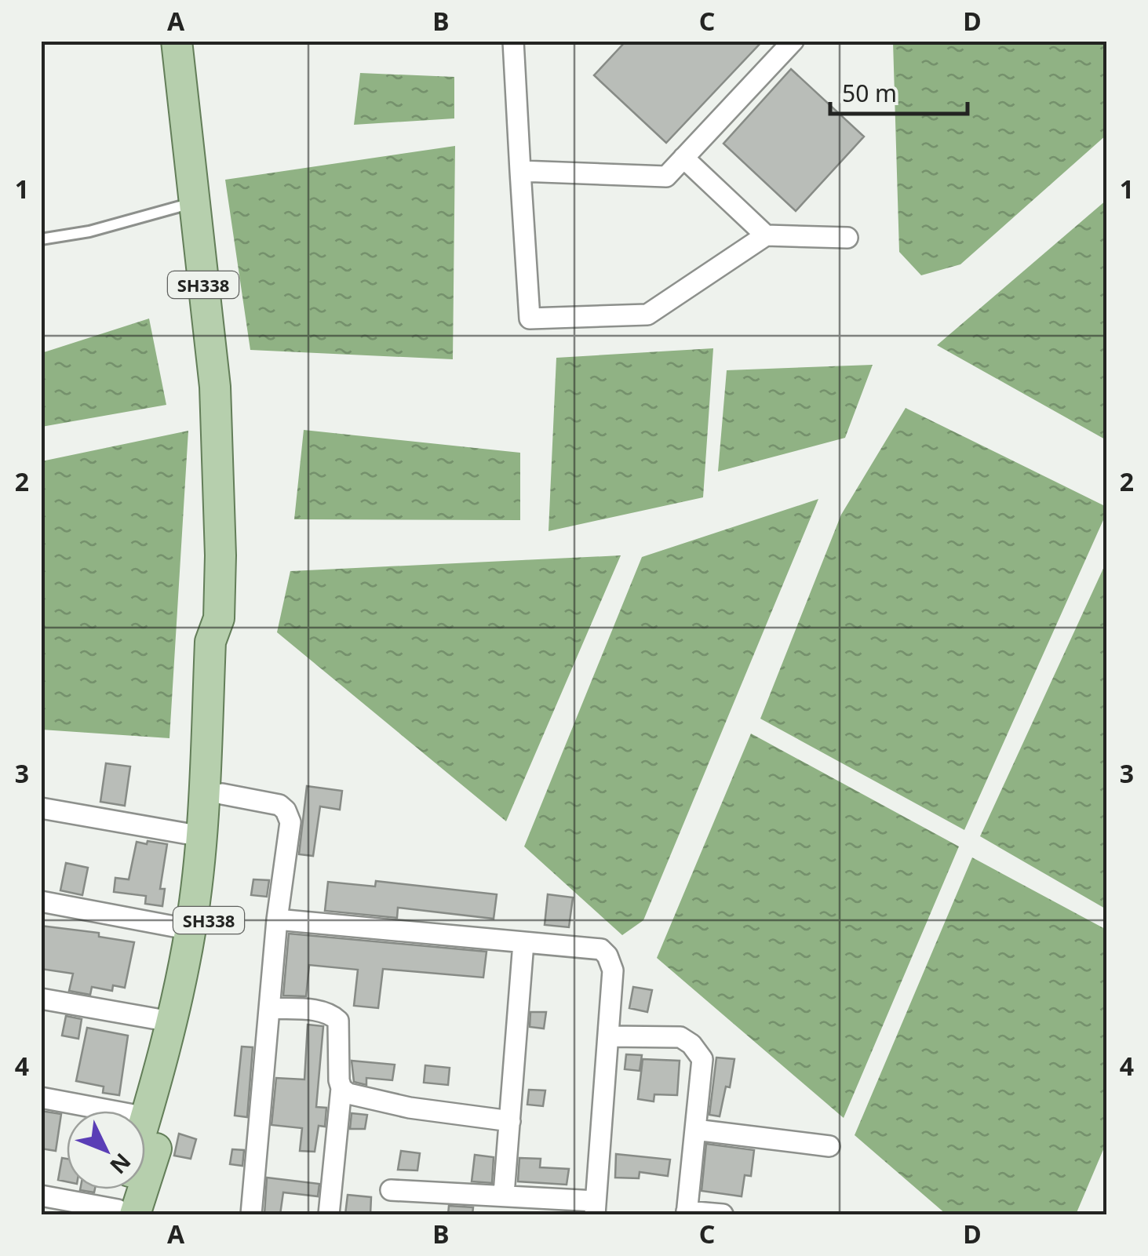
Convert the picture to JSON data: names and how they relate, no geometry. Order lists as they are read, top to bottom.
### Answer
{
  "streets": {
    "main road": ["SH338"]
  },
  "scale_bar": "50 m",
  "north": "bottom right",
  "grid": {
    "columns": [
      "A",
      "B",
      "C",
      "D"
    ],
    "rows": [
      "1",
      "2",
      "3",
      "4"
    ]
  }
}
